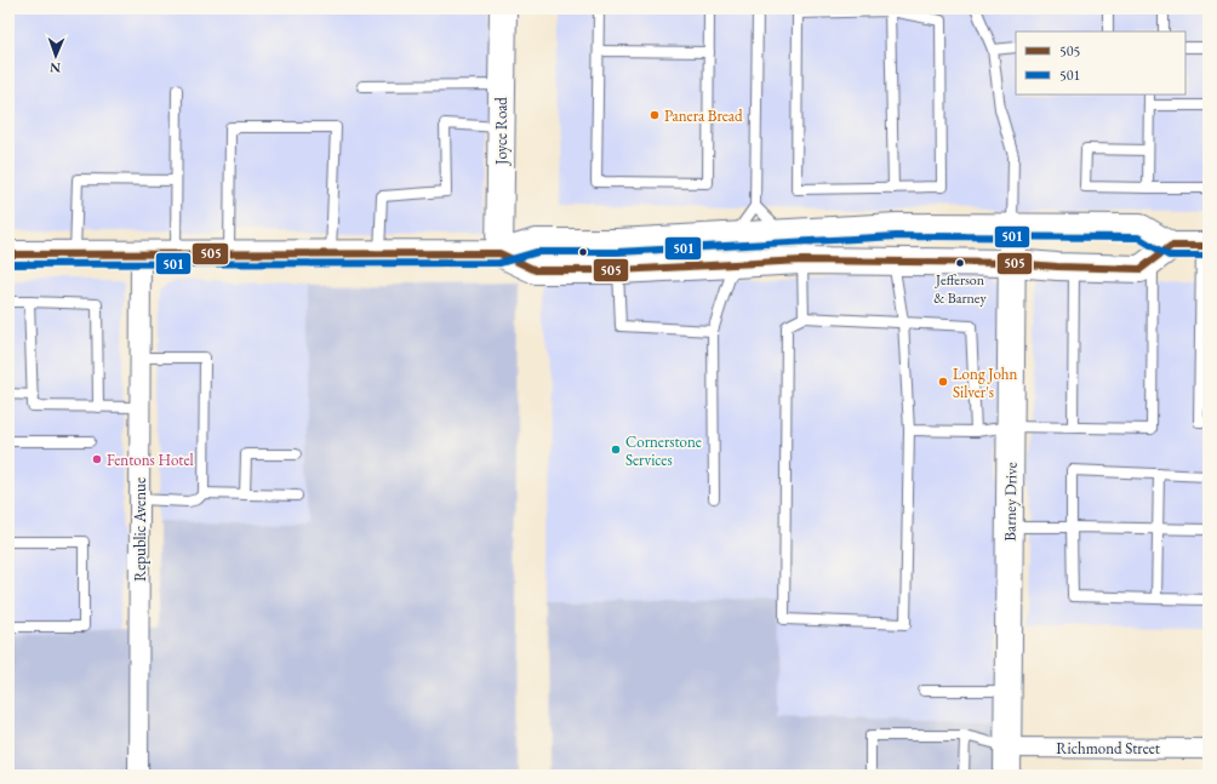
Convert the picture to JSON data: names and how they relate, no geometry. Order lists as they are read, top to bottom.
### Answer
{
  "streets": {
    "main road": ["Joyce Road", "Barney Drive"],
    "street": ["Republic Avenue", "Richmond Street"]
  },
  "crossings": [
    ["Barney Drive", "Richmond Street"]
  ],
  "places": [
    "Panera Bread",
    "Jefferson & Barney",
    "Long John Silver's",
    "Cornerstone Services",
    "Fentons Hotel"
  ],
  "lines": ["transit line 501", "transit line 505"],
  "legend": ["505", "501"],
  "north": "bottom"
}
